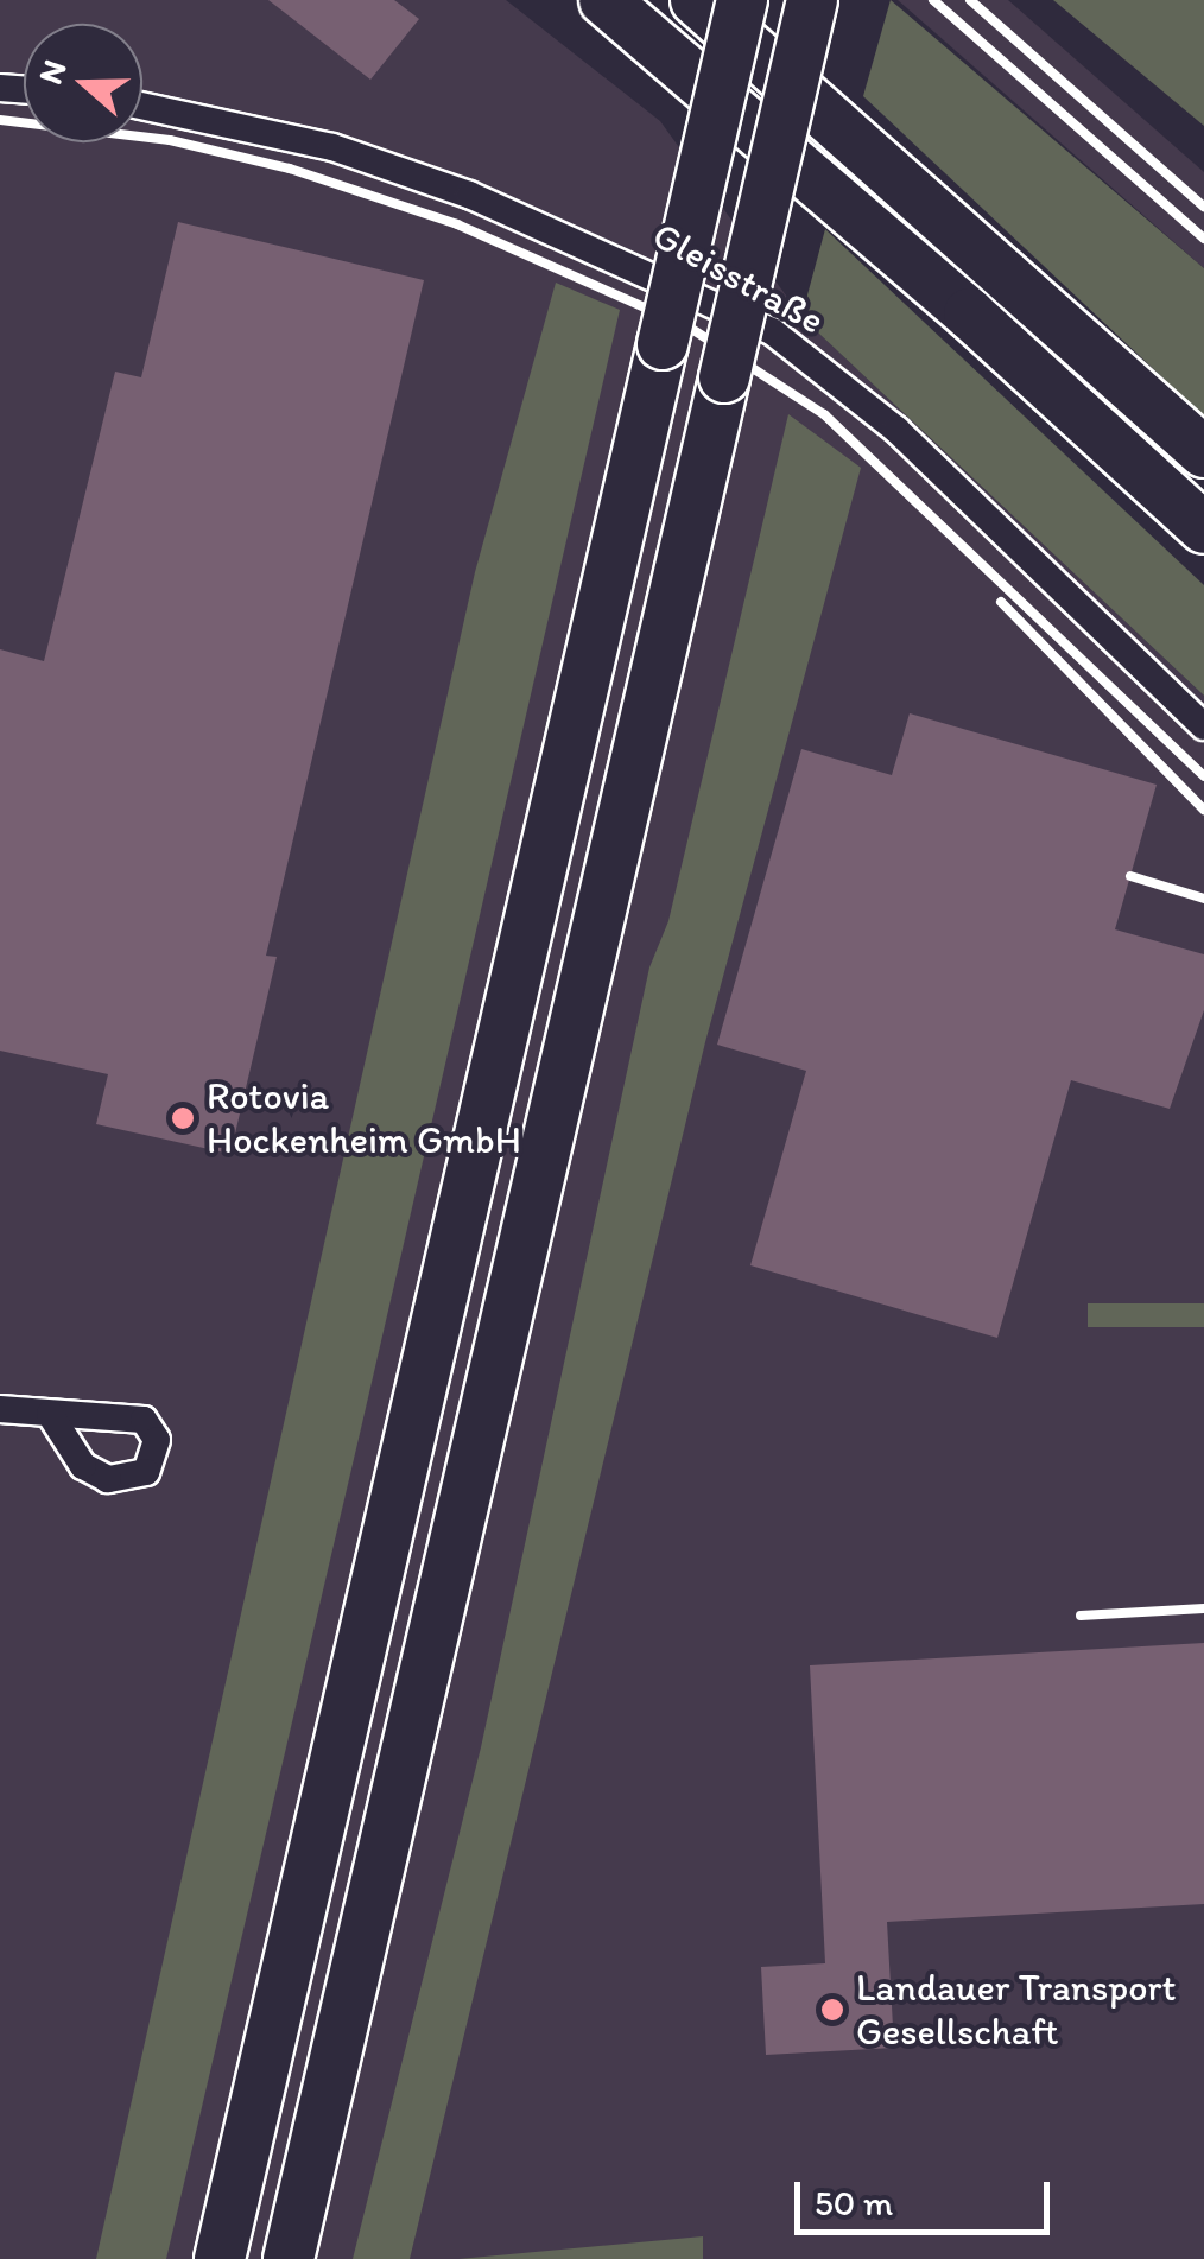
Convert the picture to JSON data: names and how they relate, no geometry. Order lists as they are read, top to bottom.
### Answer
{
  "streets": {
    "street": ["Gleisstraße"]
  },
  "places": ["Rotovia Hockenheim GmbH", "Landauer Transport Gesellschaft"],
  "scale_bar": "50 m",
  "north": "left"
}
